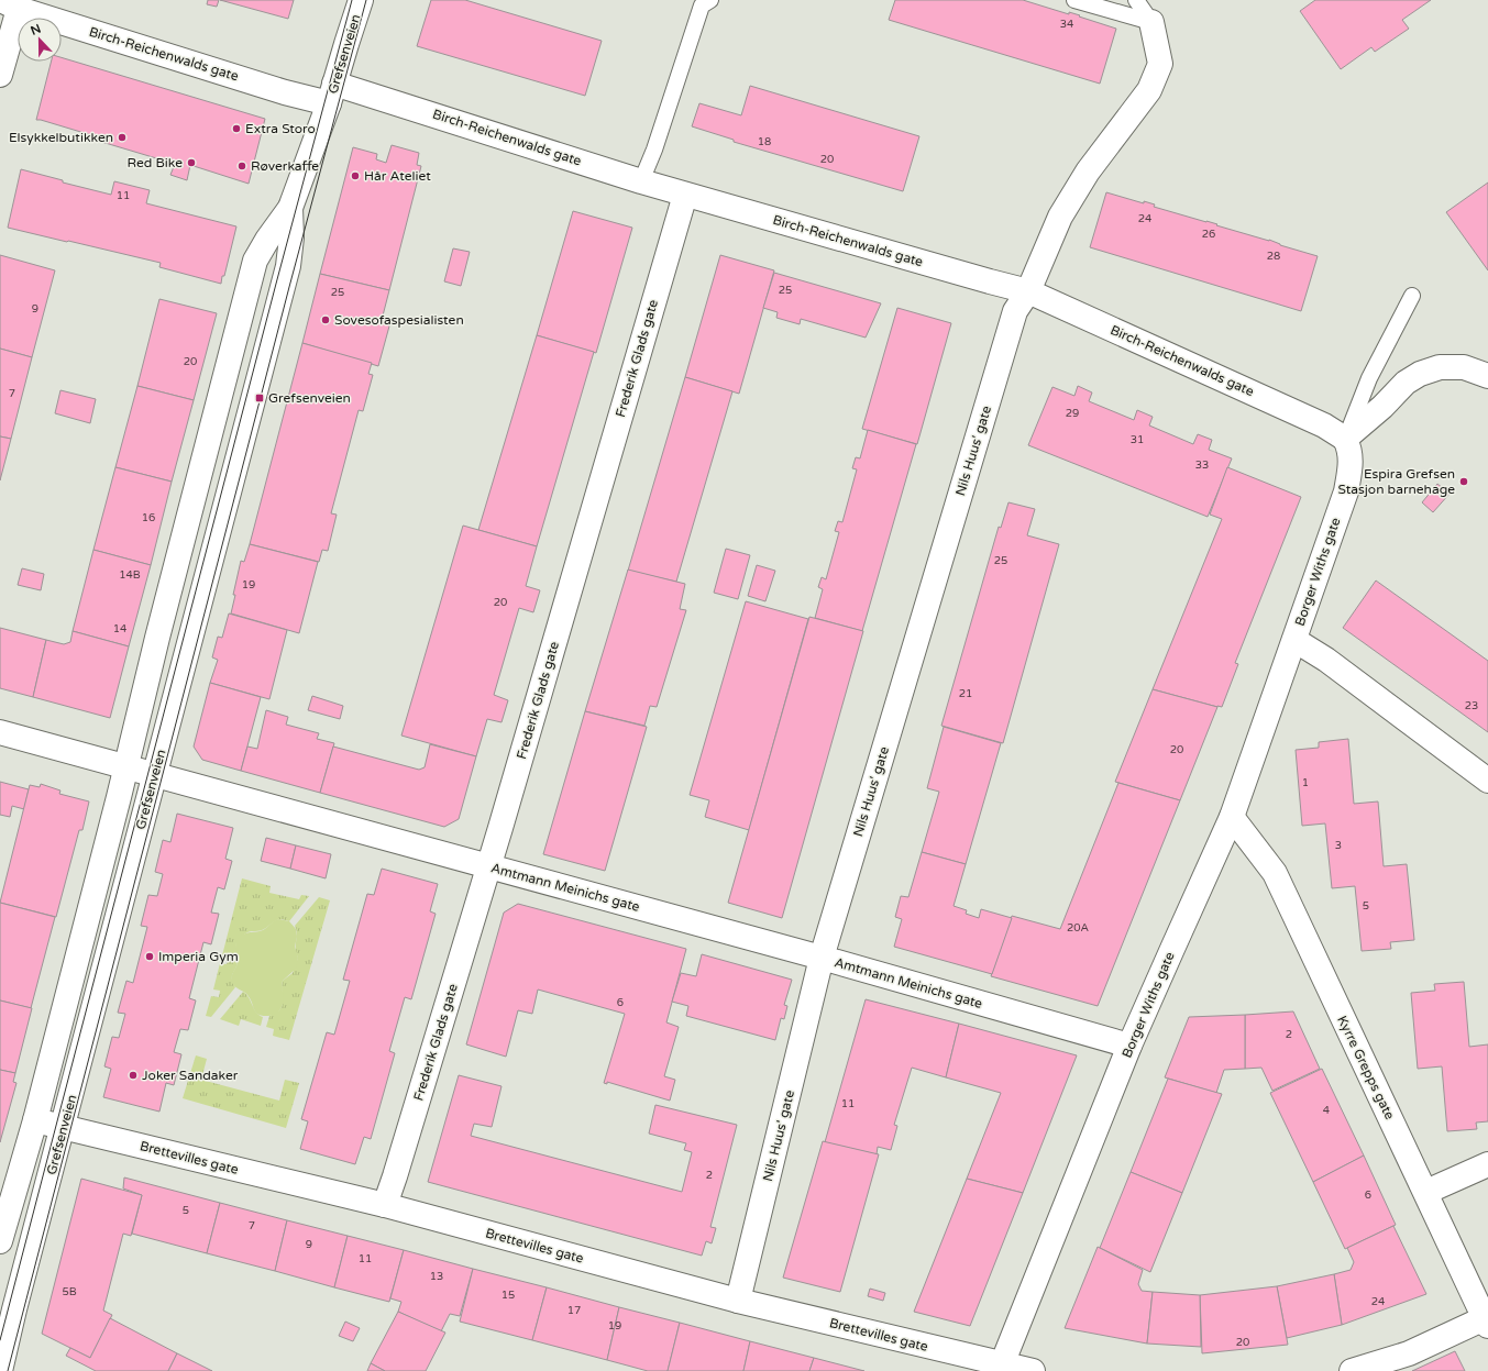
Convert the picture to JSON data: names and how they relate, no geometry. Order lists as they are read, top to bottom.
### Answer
{
  "streets": {
    "street": [
      "Birch-Reichenwalds gate",
      "Grefsenveien",
      "Frederik Glads gate",
      "Nils Huus' gate",
      "Borger Withs gate",
      "Amtmann Meinichs gate",
      "Kyrre Grepps gate",
      "Brettevilles gate"
    ]
  },
  "crossings": [
    ["Birch-Reichenwalds gate", "Grefsenveien"],
    ["Birch-Reichenwalds gate", "Frederik Glads gate"],
    ["Birch-Reichenwalds gate", "Nils Huus' gate"],
    ["Birch-Reichenwalds gate", "Borger Withs gate"],
    ["Grefsenveien", "Amtmann Meinichs gate"],
    ["Grefsenveien", "Brettevilles gate"],
    ["Frederik Glads gate", "Amtmann Meinichs gate"],
    ["Frederik Glads gate", "Brettevilles gate"],
    ["Nils Huus' gate", "Amtmann Meinichs gate"],
    ["Nils Huus' gate", "Brettevilles gate"],
    ["Borger Withs gate", "Amtmann Meinichs gate"],
    ["Borger Withs gate", "Kyrre Grepps gate"],
    ["Borger Withs gate", "Brettevilles gate"]
  ],
  "places": {
    "other": [
      "Extra Storo",
      "Elsykkelbutikken",
      "Red Bike",
      "Røverkaffe",
      "Hår Ateliet",
      "Sovesofaspesialisten",
      "Espira Grefsen Stasjon barnehage",
      "Imperia Gym",
      "Joker Sandaker"
    ],
    "transit": ["Grefsenveien"]
  },
  "house_numbers": [
    "34",
    "18",
    "20",
    "11",
    "24",
    "26",
    "28",
    "25",
    "25",
    "9",
    "20",
    "7",
    "29",
    "31",
    "33",
    "16",
    "25",
    "14B",
    "19",
    "20",
    "14",
    "21",
    "23",
    "20",
    "1",
    "3",
    "5",
    "20A",
    "6",
    "2",
    "11",
    "4",
    "2",
    "6",
    "5",
    "7",
    "9",
    "11",
    "13",
    "5B",
    "15",
    "24",
    "17",
    "19",
    "20"
  ],
  "north": "top"
}
